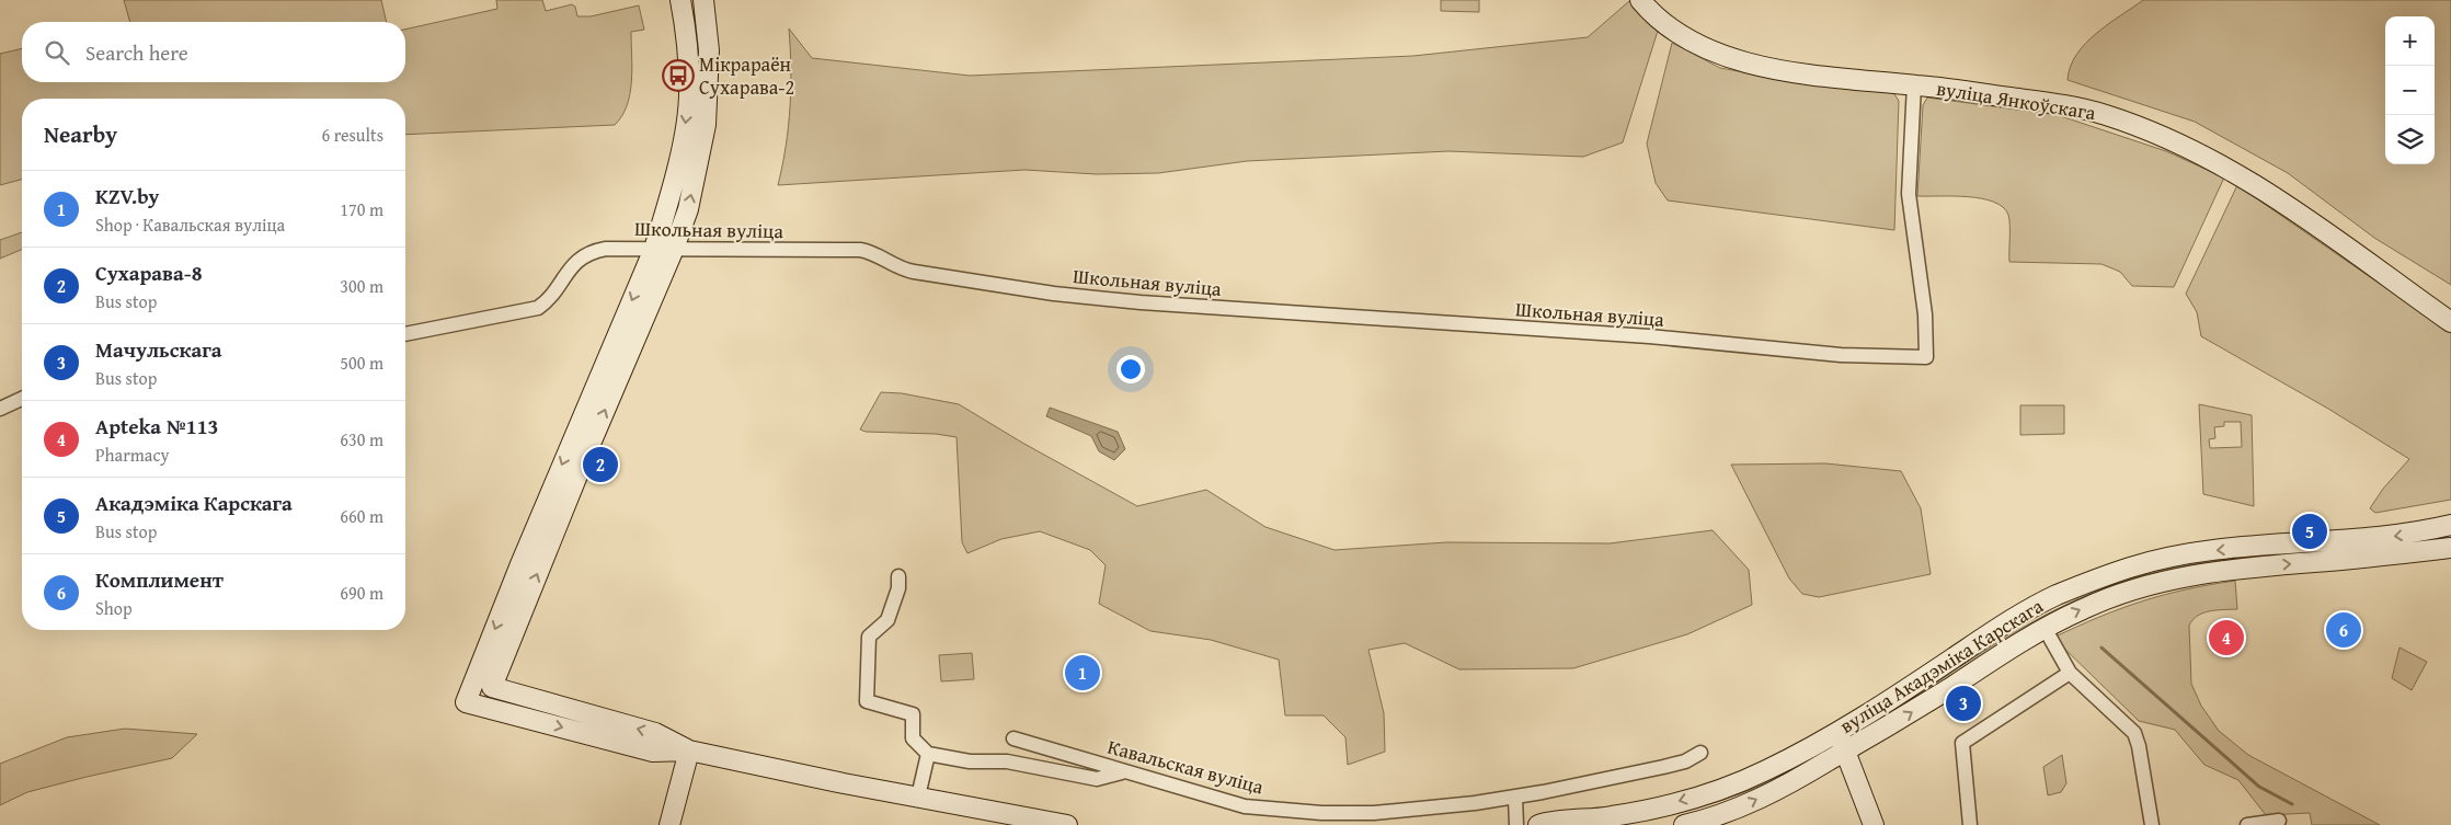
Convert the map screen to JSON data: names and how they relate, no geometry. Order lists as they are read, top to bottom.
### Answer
{
  "streets": {
    "main road": ["вуліца Янкоўскага", "вуліца Акадэміка Карскага"],
    "street": ["Школьная вуліца", "Кавальская вуліца"]
  },
  "crossings": [
    ["вуліца Янкоўскага", "Школьная вуліца"]
  ],
  "places": {
    "bus stop": ["Мікрараён Сухарава-2"]
  },
  "page": {
    "map_buttons": ["+", "−"],
    "search": "Search here",
    "heading": ["Nearby", "6 results"],
    "list": [
      {
        "mark": "1",
        "name": "KZV.by",
        "note": "Shop · Кавальская вуліца",
        "value": "170 m"
      },
      {
        "mark": "2",
        "name": "Сухарава-8",
        "note": "Bus stop",
        "value": "300 m"
      },
      {
        "mark": "3",
        "name": "Мачульскага",
        "note": "Bus stop",
        "value": "500 m"
      },
      {
        "mark": "4",
        "name": "Apteka №113",
        "note": "Pharmacy",
        "value": "630 m"
      },
      {
        "mark": "5",
        "name": "Акадэміка Карскага",
        "note": "Bus stop",
        "value": "660 m"
      },
      {
        "mark": "6",
        "name": "Комплимент",
        "note": "Shop",
        "value": "690 m"
      }
    ],
    "pins": [
      "2",
      "5",
      "6",
      "4",
      "1",
      "3"
    ]
  }
}
